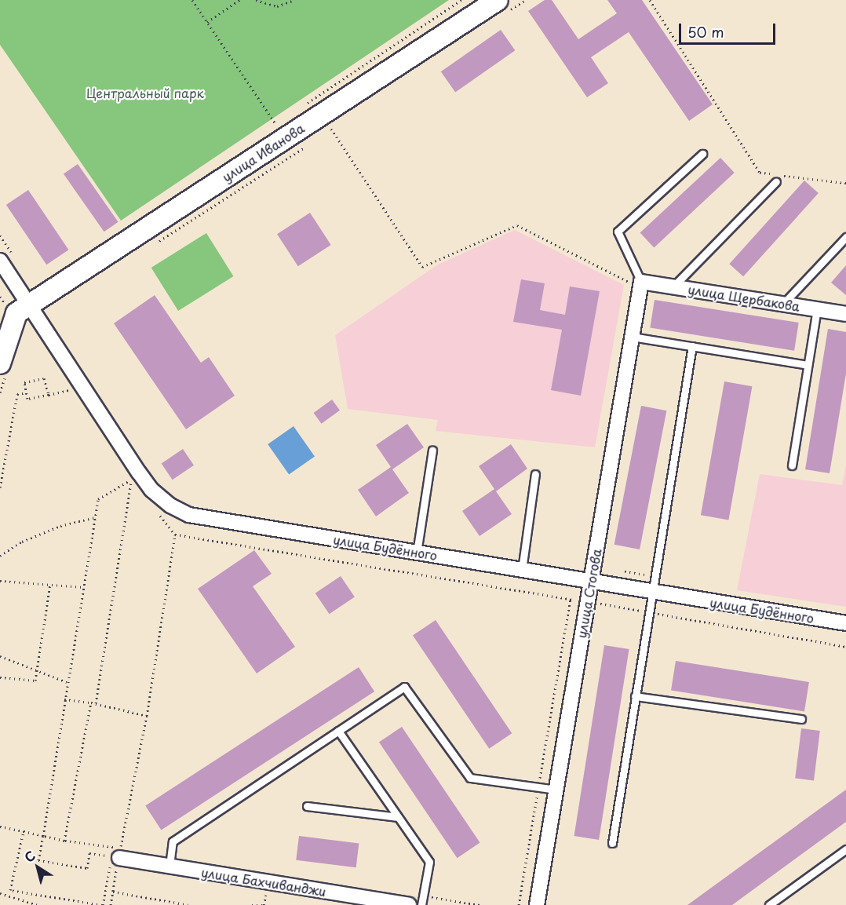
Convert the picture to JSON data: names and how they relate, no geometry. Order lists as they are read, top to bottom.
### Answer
{
  "streets": {
    "street": [
      "улица Иванова",
      "улица Щербакова",
      "улица Будённого",
      "улица Стогова",
      "улица Бахчиванджи"
    ]
  },
  "crossings": [
    ["улица Иванова", "улица Будённого"],
    ["улица Щербакова", "улица Стогова"],
    ["улица Будённого", "улица Стогова"]
  ],
  "parks": ["Центральный парк"],
  "scale_bar": "50 m",
  "north": "top left"
}
